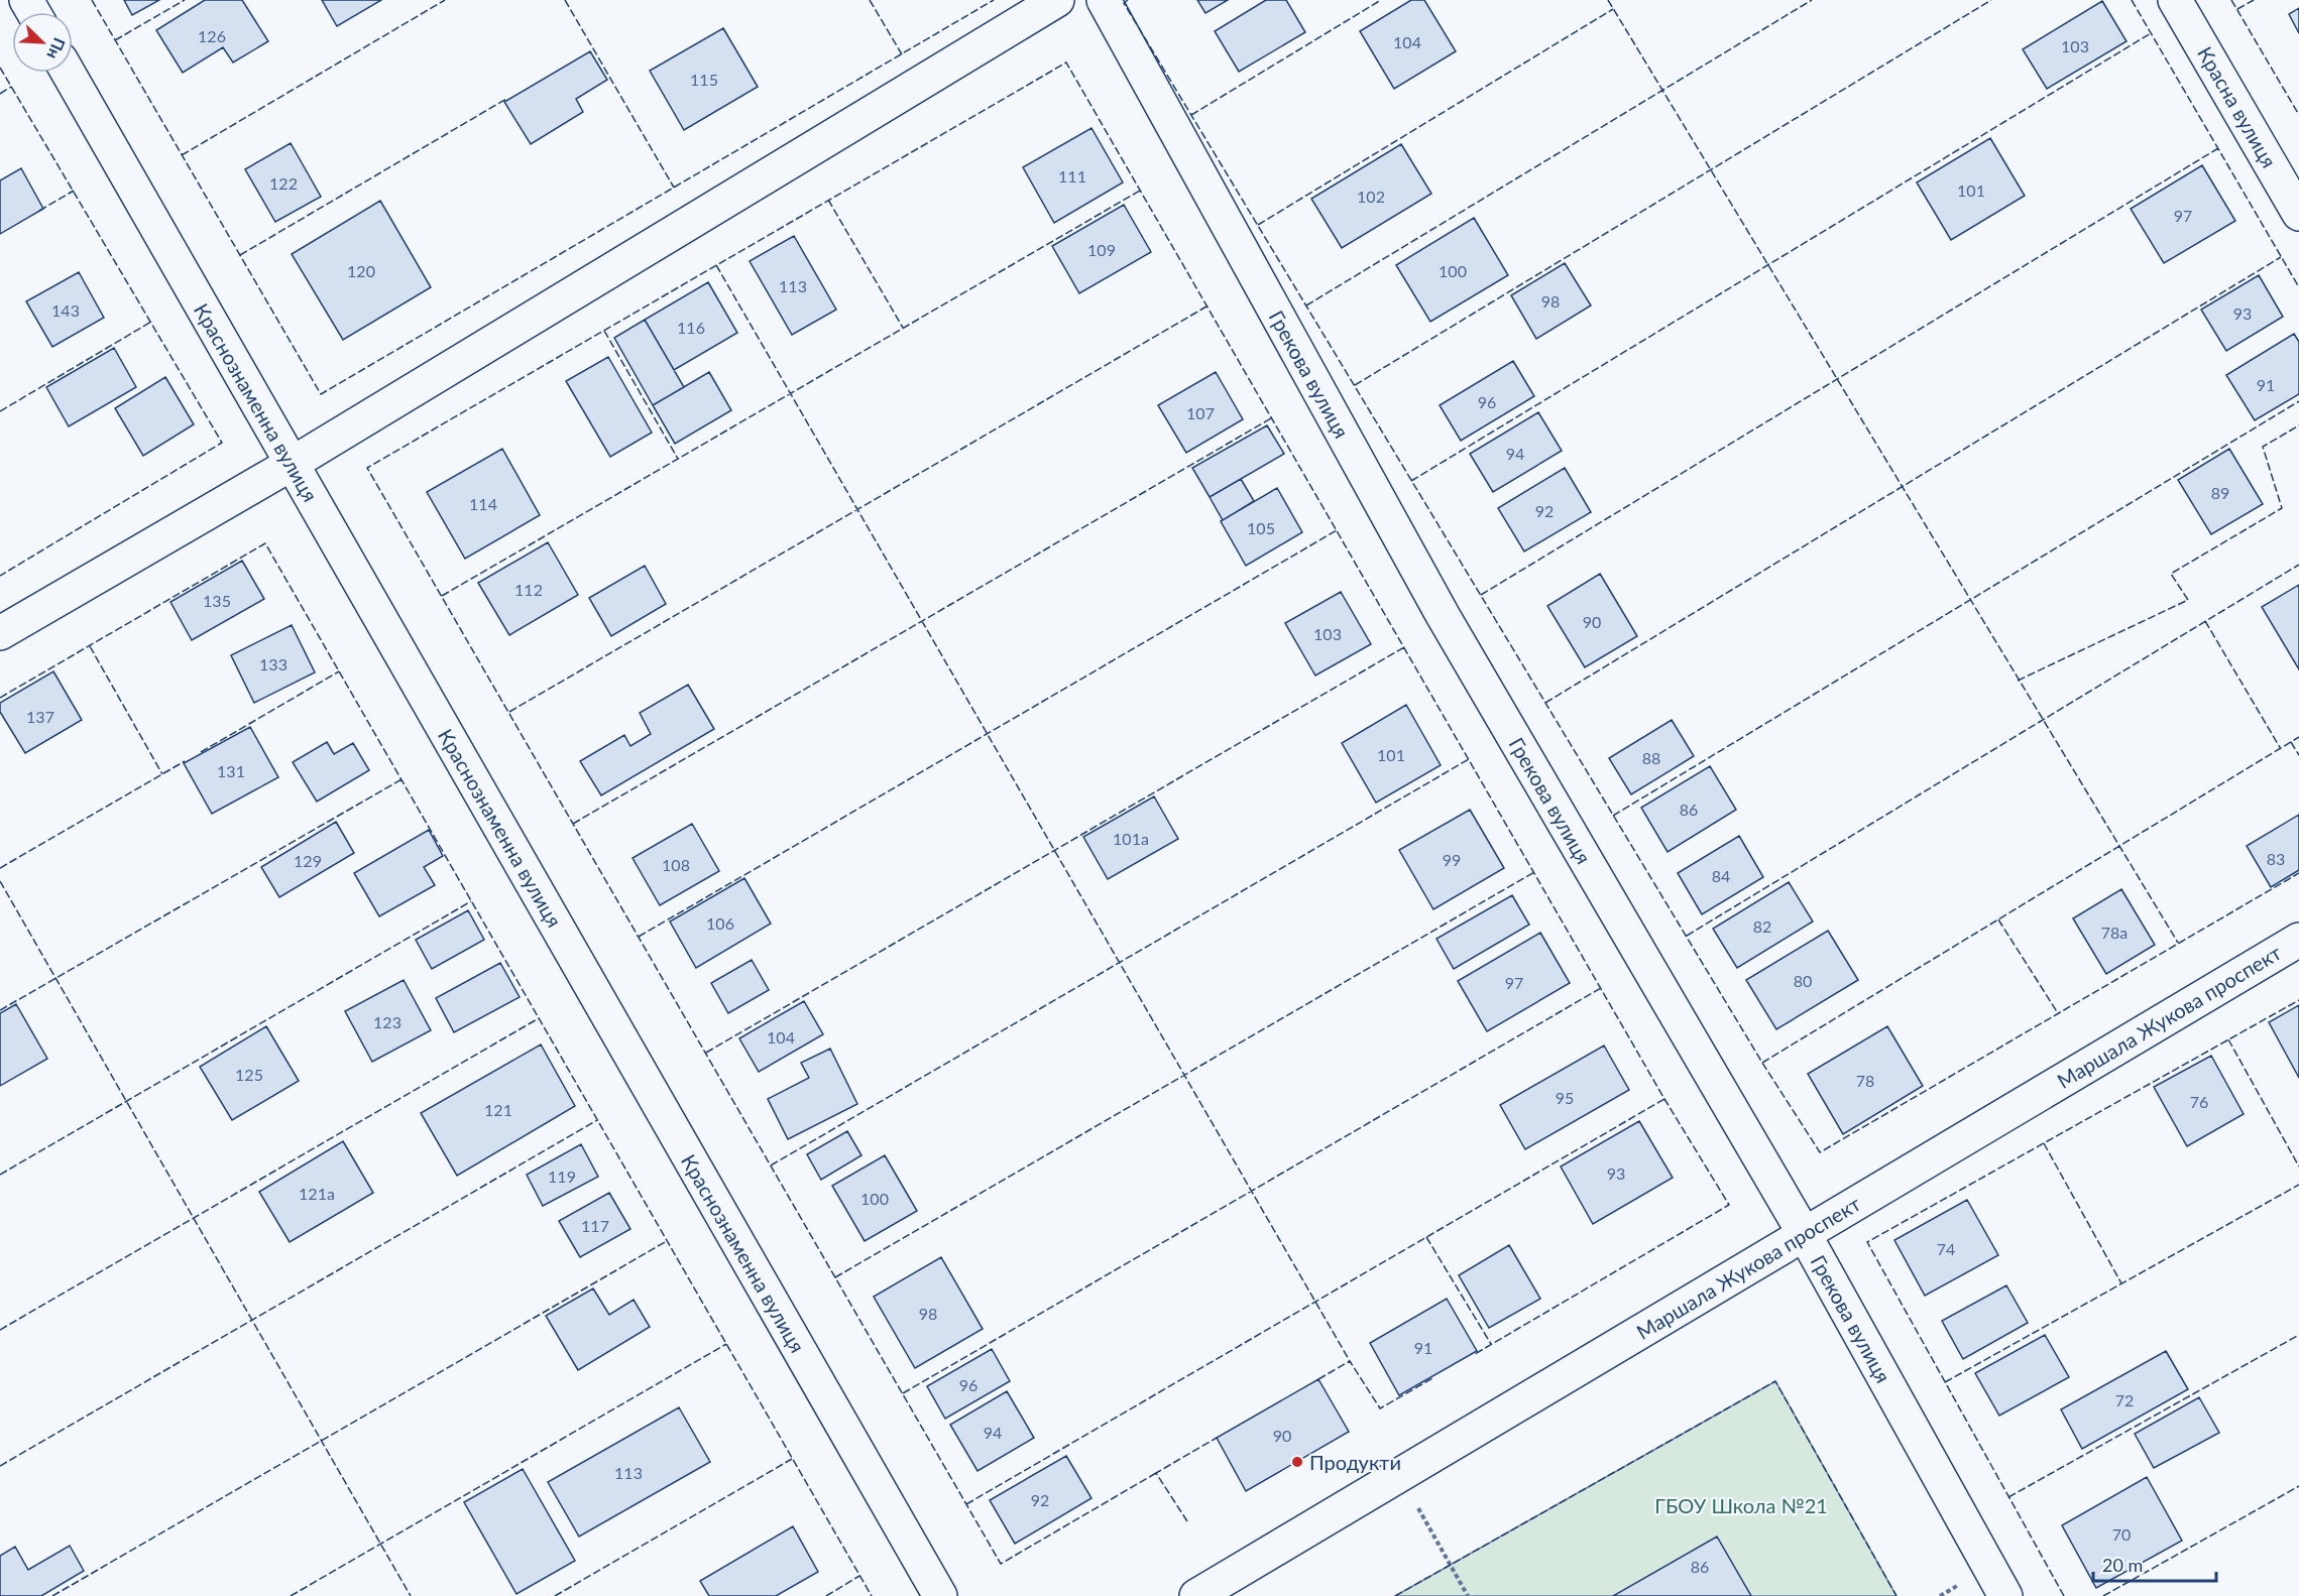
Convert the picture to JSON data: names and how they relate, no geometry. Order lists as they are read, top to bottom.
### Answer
{
  "streets": {
    "street": [
      "Красна вулиця",
      "Грекова вулиця",
      "Краснознаменна вулиця",
      "Маршала Жукова проспект"
    ]
  },
  "crossings": [
    ["Грекова вулиця", "Маршала Жукова проспект"]
  ],
  "parks": ["ГБОУ Школа №21"],
  "places": ["Продукти"],
  "house_numbers": [
    "126",
    "104",
    "103",
    "115",
    "111",
    "122",
    "101",
    "102",
    "97",
    "109",
    "120",
    "100",
    "113",
    "98",
    "143",
    "93",
    "116",
    "91",
    "96",
    "107",
    "94",
    "89",
    "114",
    "92",
    "105",
    "112",
    "135",
    "90",
    "103",
    "133",
    "137",
    "101",
    "88",
    "131",
    "86",
    "101а",
    "83",
    "99",
    "129",
    "108",
    "84",
    "106",
    "82",
    "78а",
    "80",
    "97",
    "123",
    "104",
    "125",
    "78",
    "95",
    "76",
    "121",
    "93",
    "119",
    "121а",
    "100",
    "117",
    "74",
    "98",
    "91",
    "96",
    "72",
    "94",
    "90",
    "113",
    "92",
    "70",
    "86"
  ],
  "scale_bar": "20 m",
  "north": "bottom right"
}
